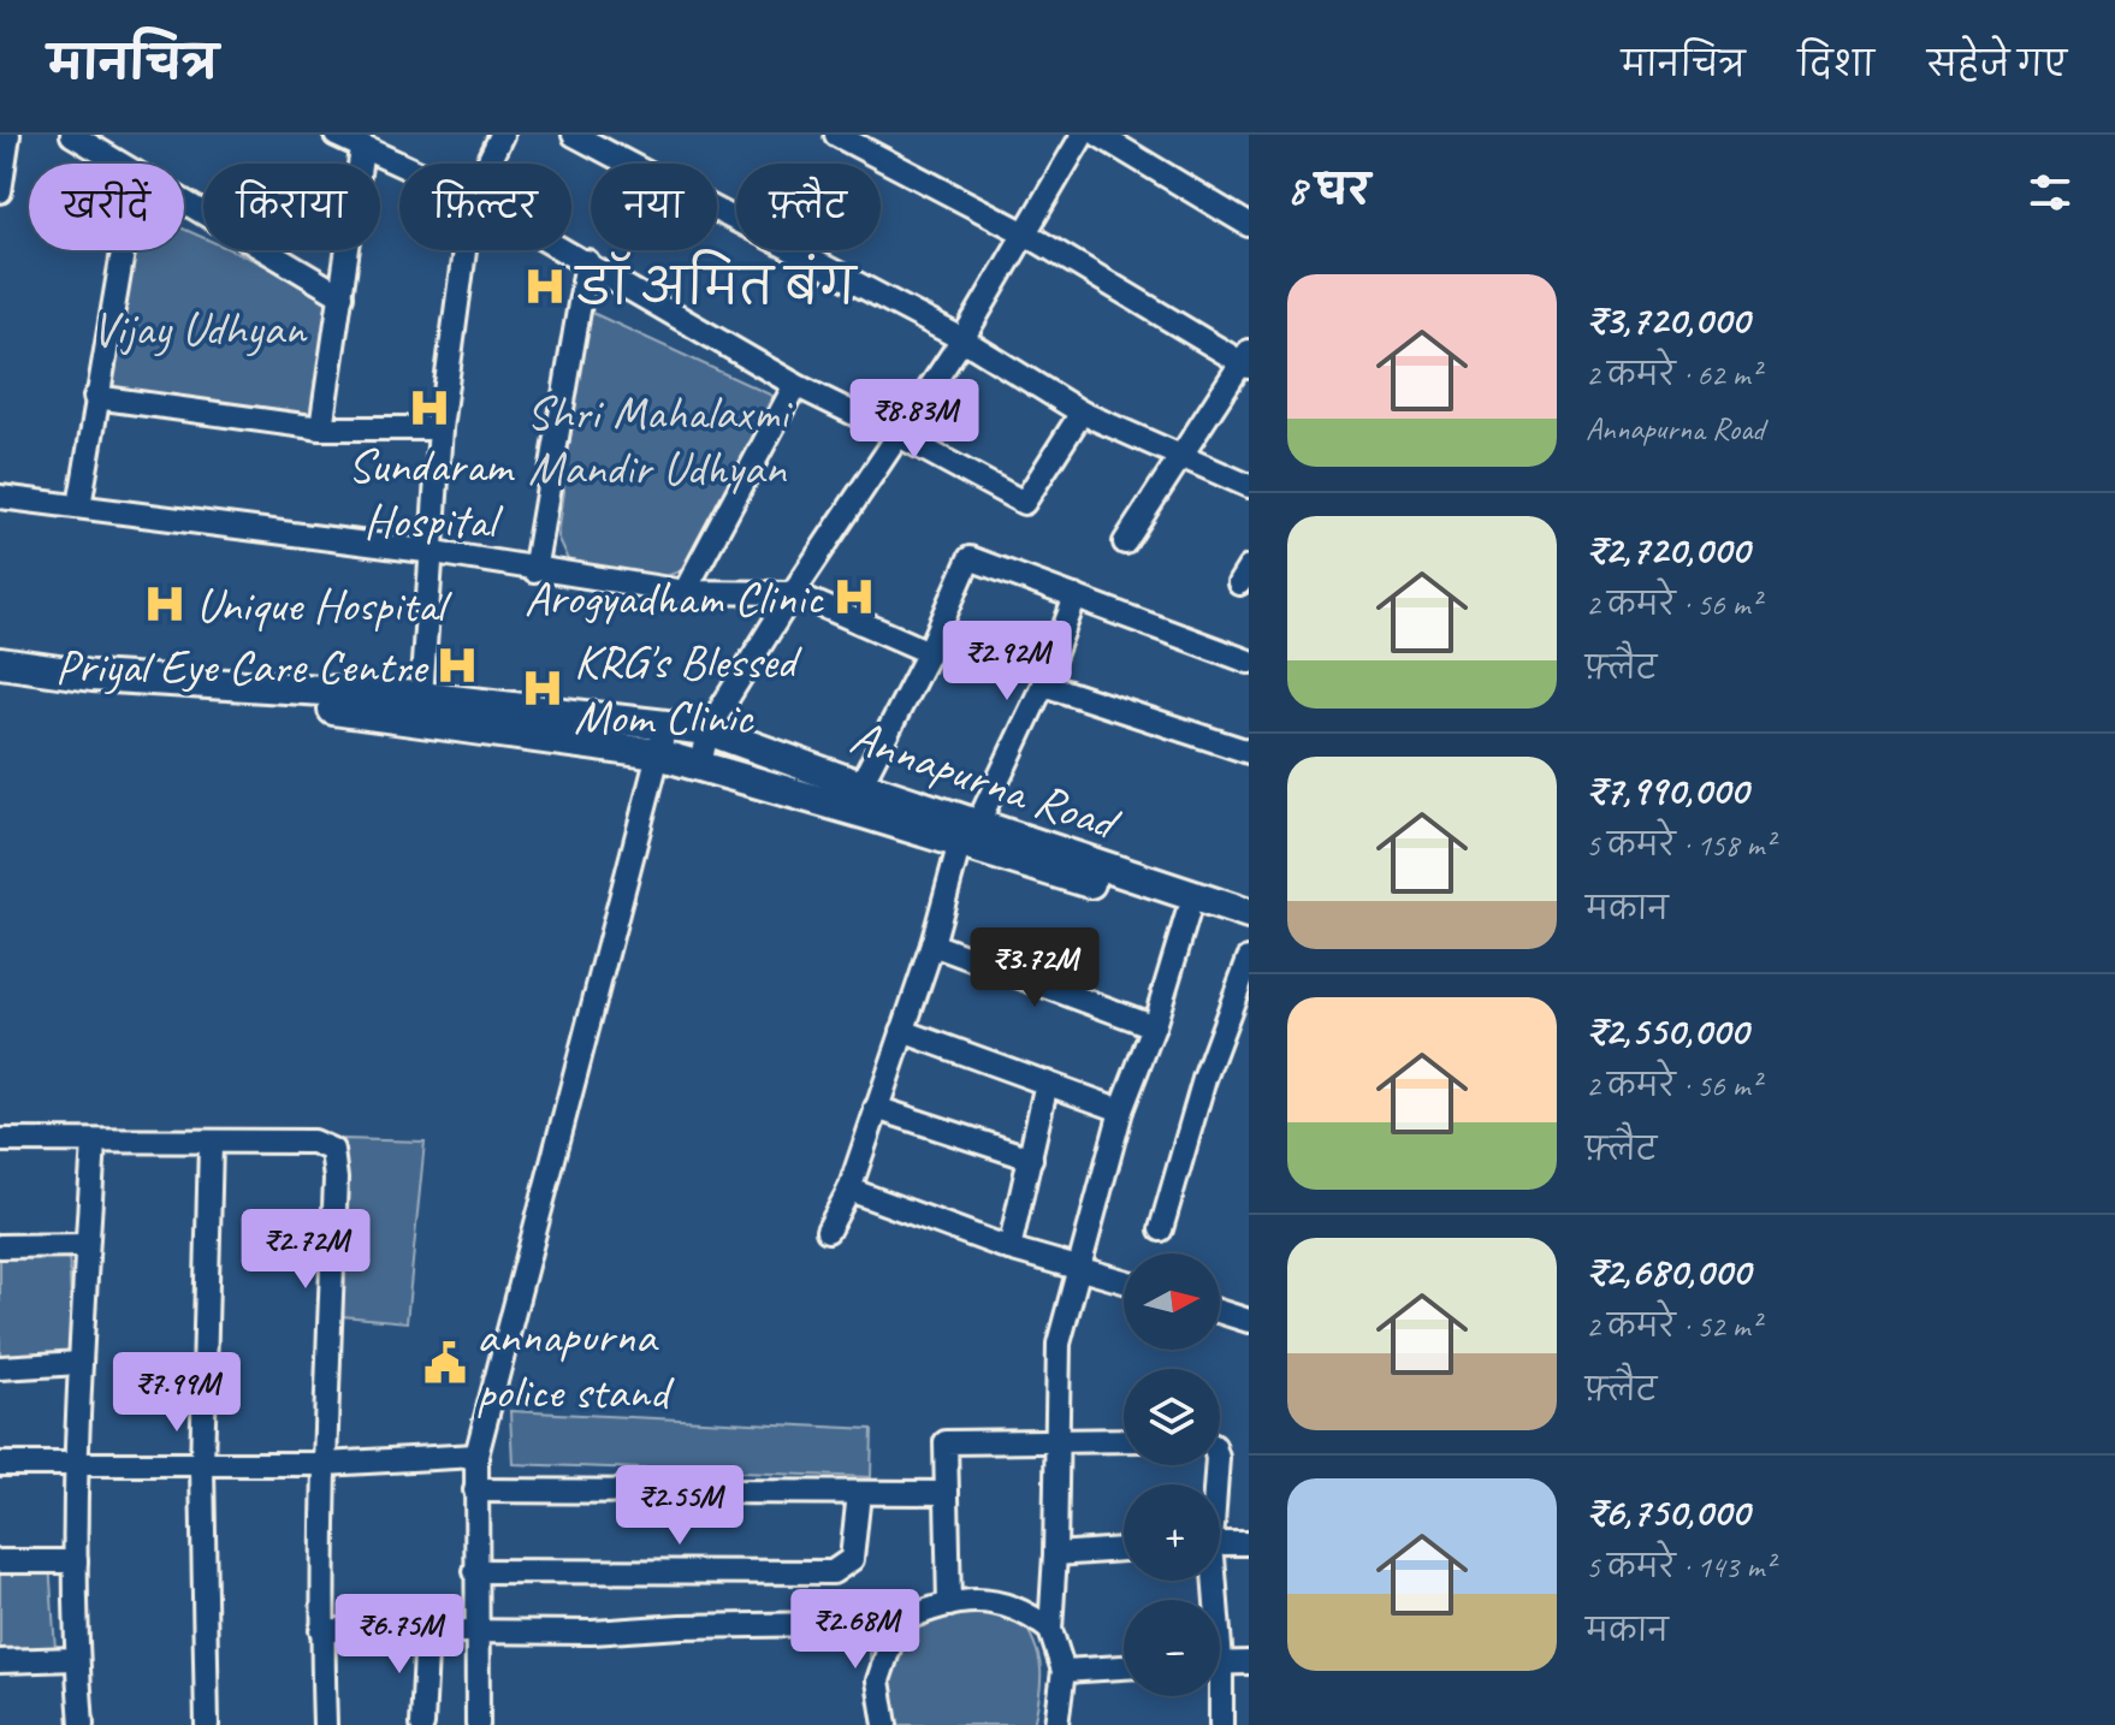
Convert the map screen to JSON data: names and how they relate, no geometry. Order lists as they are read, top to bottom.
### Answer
{
  "streets": {
    "main road": ["Annapurna Road"]
  },
  "parks": ["Vijay Udhyan", "Shri Mahalaxmi Mandir Udhyan"],
  "places": {
    "hospital": [
      "डॉ अमित बंग",
      "Sundaram Hospital",
      "Arogyadham Clinic",
      "Unique Hospital",
      "Priyal Eye Care Centre",
      "KRG's Blessed Mom Clinic"
    ],
    "public building": ["annapurna police stand"]
  },
  "north": "right",
  "page": {
    "header": "मानचित्र",
    "nav": ["मानचित्र", "दिशा", "सहेजे गए"],
    "heading": "8 घर",
    "chip": [
      "खरीदें",
      "किराया",
      "फ़िल्टर",
      "नया",
      "फ़्लैट"
    ],
    "list": [
      {
        "name": "₹3,720,000",
        "note": "2 कमरे · 62 m² · Annapurna Road"
      },
      {
        "name": "₹2,720,000",
        "note": "2 कमरे · 56 m² · फ़्लैट"
      },
      {
        "name": "₹7,990,000",
        "note": "5 कमरे · 158 m² · मकान"
      },
      {
        "name": "₹2,550,000",
        "note": "2 कमरे · 56 m² · फ़्लैट"
      },
      {
        "name": "₹2,680,000",
        "note": "2 कमरे · 52 m² · फ़्लैट"
      },
      {
        "name": "₹6,750,000",
        "note": "5 कमरे · 143 m² · मकान"
      }
    ],
    "price": [
      "₹8.83M",
      "₹2.92M",
      "₹3.72M",
      "₹2.72M",
      "₹7.99M",
      "₹2.55M",
      "₹2.68M",
      "₹6.75M"
    ],
    "map_buttons": ["+", "−"]
  }
}
